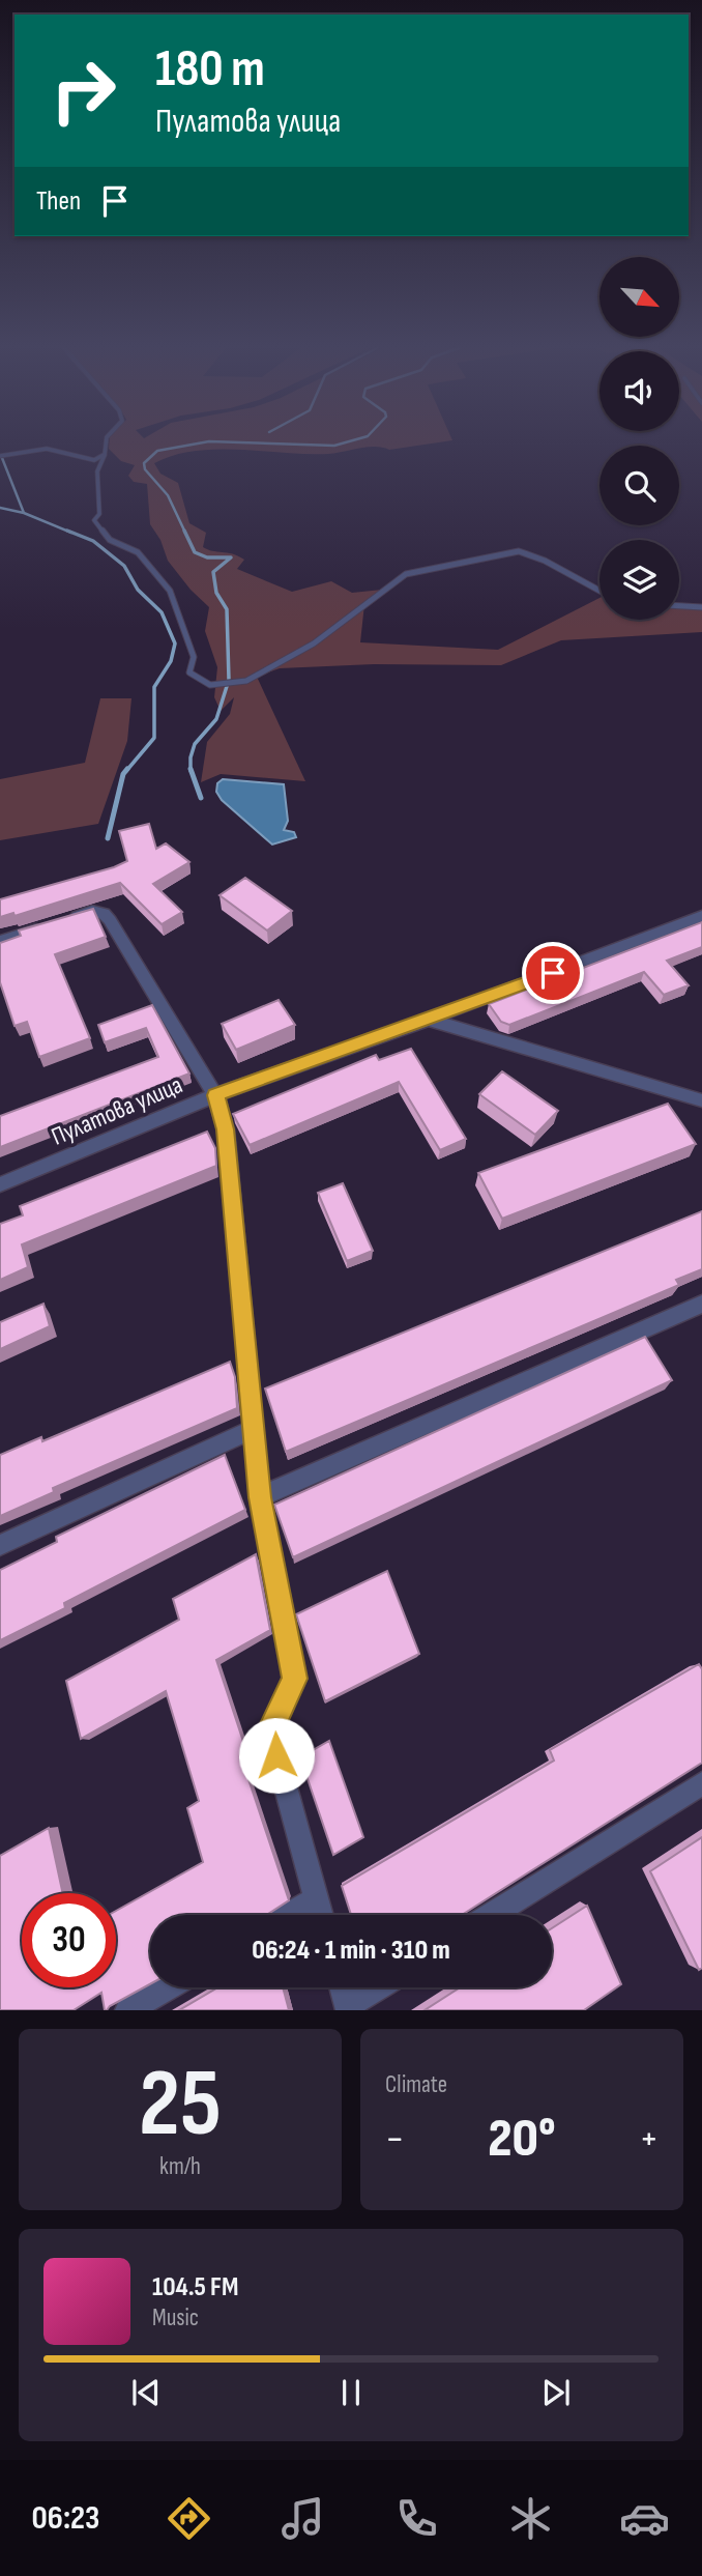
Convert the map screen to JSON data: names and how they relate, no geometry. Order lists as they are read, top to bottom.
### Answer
{
  "streets": {
    "street": ["Пулатова улица"]
  },
  "north": "bottom right",
  "page": {
    "turn": ["180 m", "Пулатова улица"],
    "then": "Then",
    "limit": "30",
    "trip": "06:24 · 1 min · 310 m",
    "tile": [
      ["25", "km/h"],
      "Climate"
    ],
    "heat": ["−", "20°", "+"],
    "song": ["104.5 FM", "Music"],
    "tabs": "06:23"
  }
}
